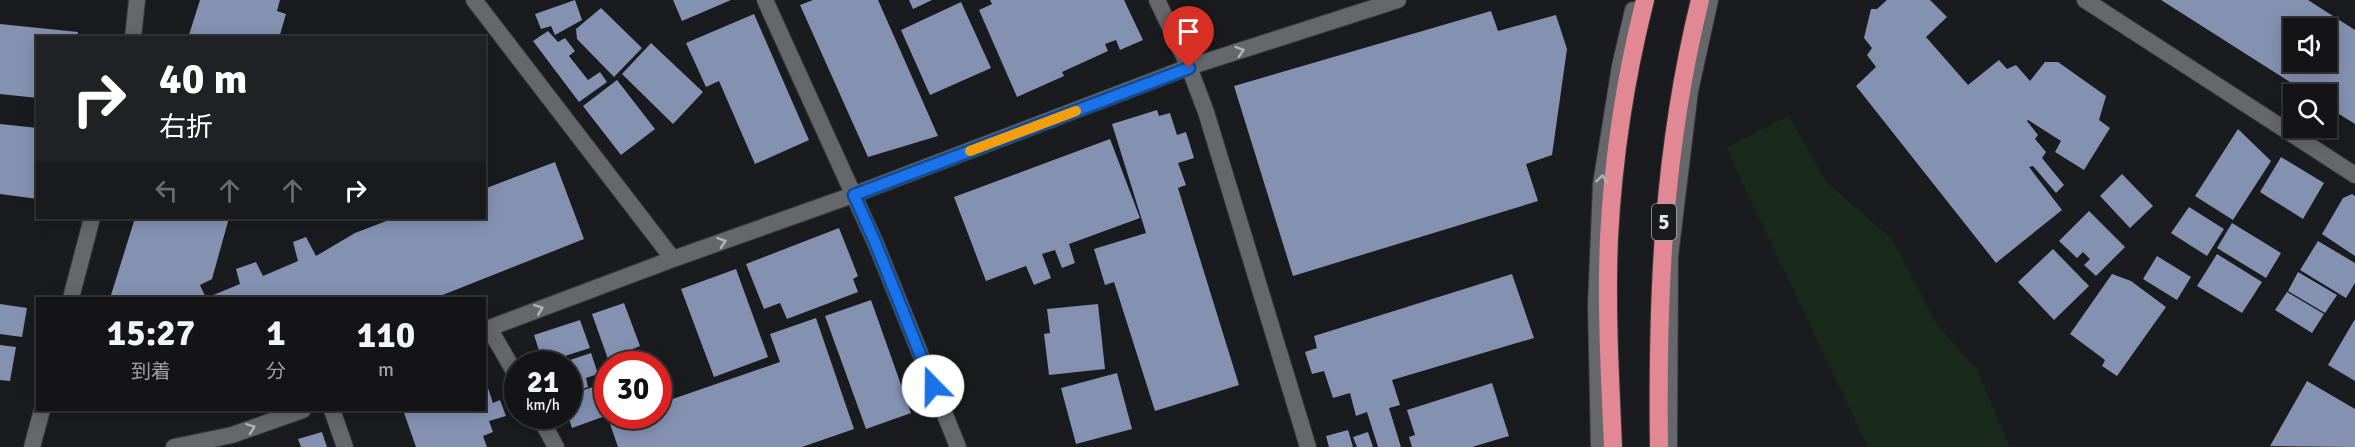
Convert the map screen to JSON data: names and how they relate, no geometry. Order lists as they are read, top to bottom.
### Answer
{
  "streets": {
    "highway": ["5"]
  },
  "page": {
    "turn": ["40 m", "右折"],
    "eta": [
      "15:27",
      "到着",
      "1",
      "分",
      "110",
      "m"
    ],
    "speed": "21 km/h",
    "limit": "30"
  }
}
